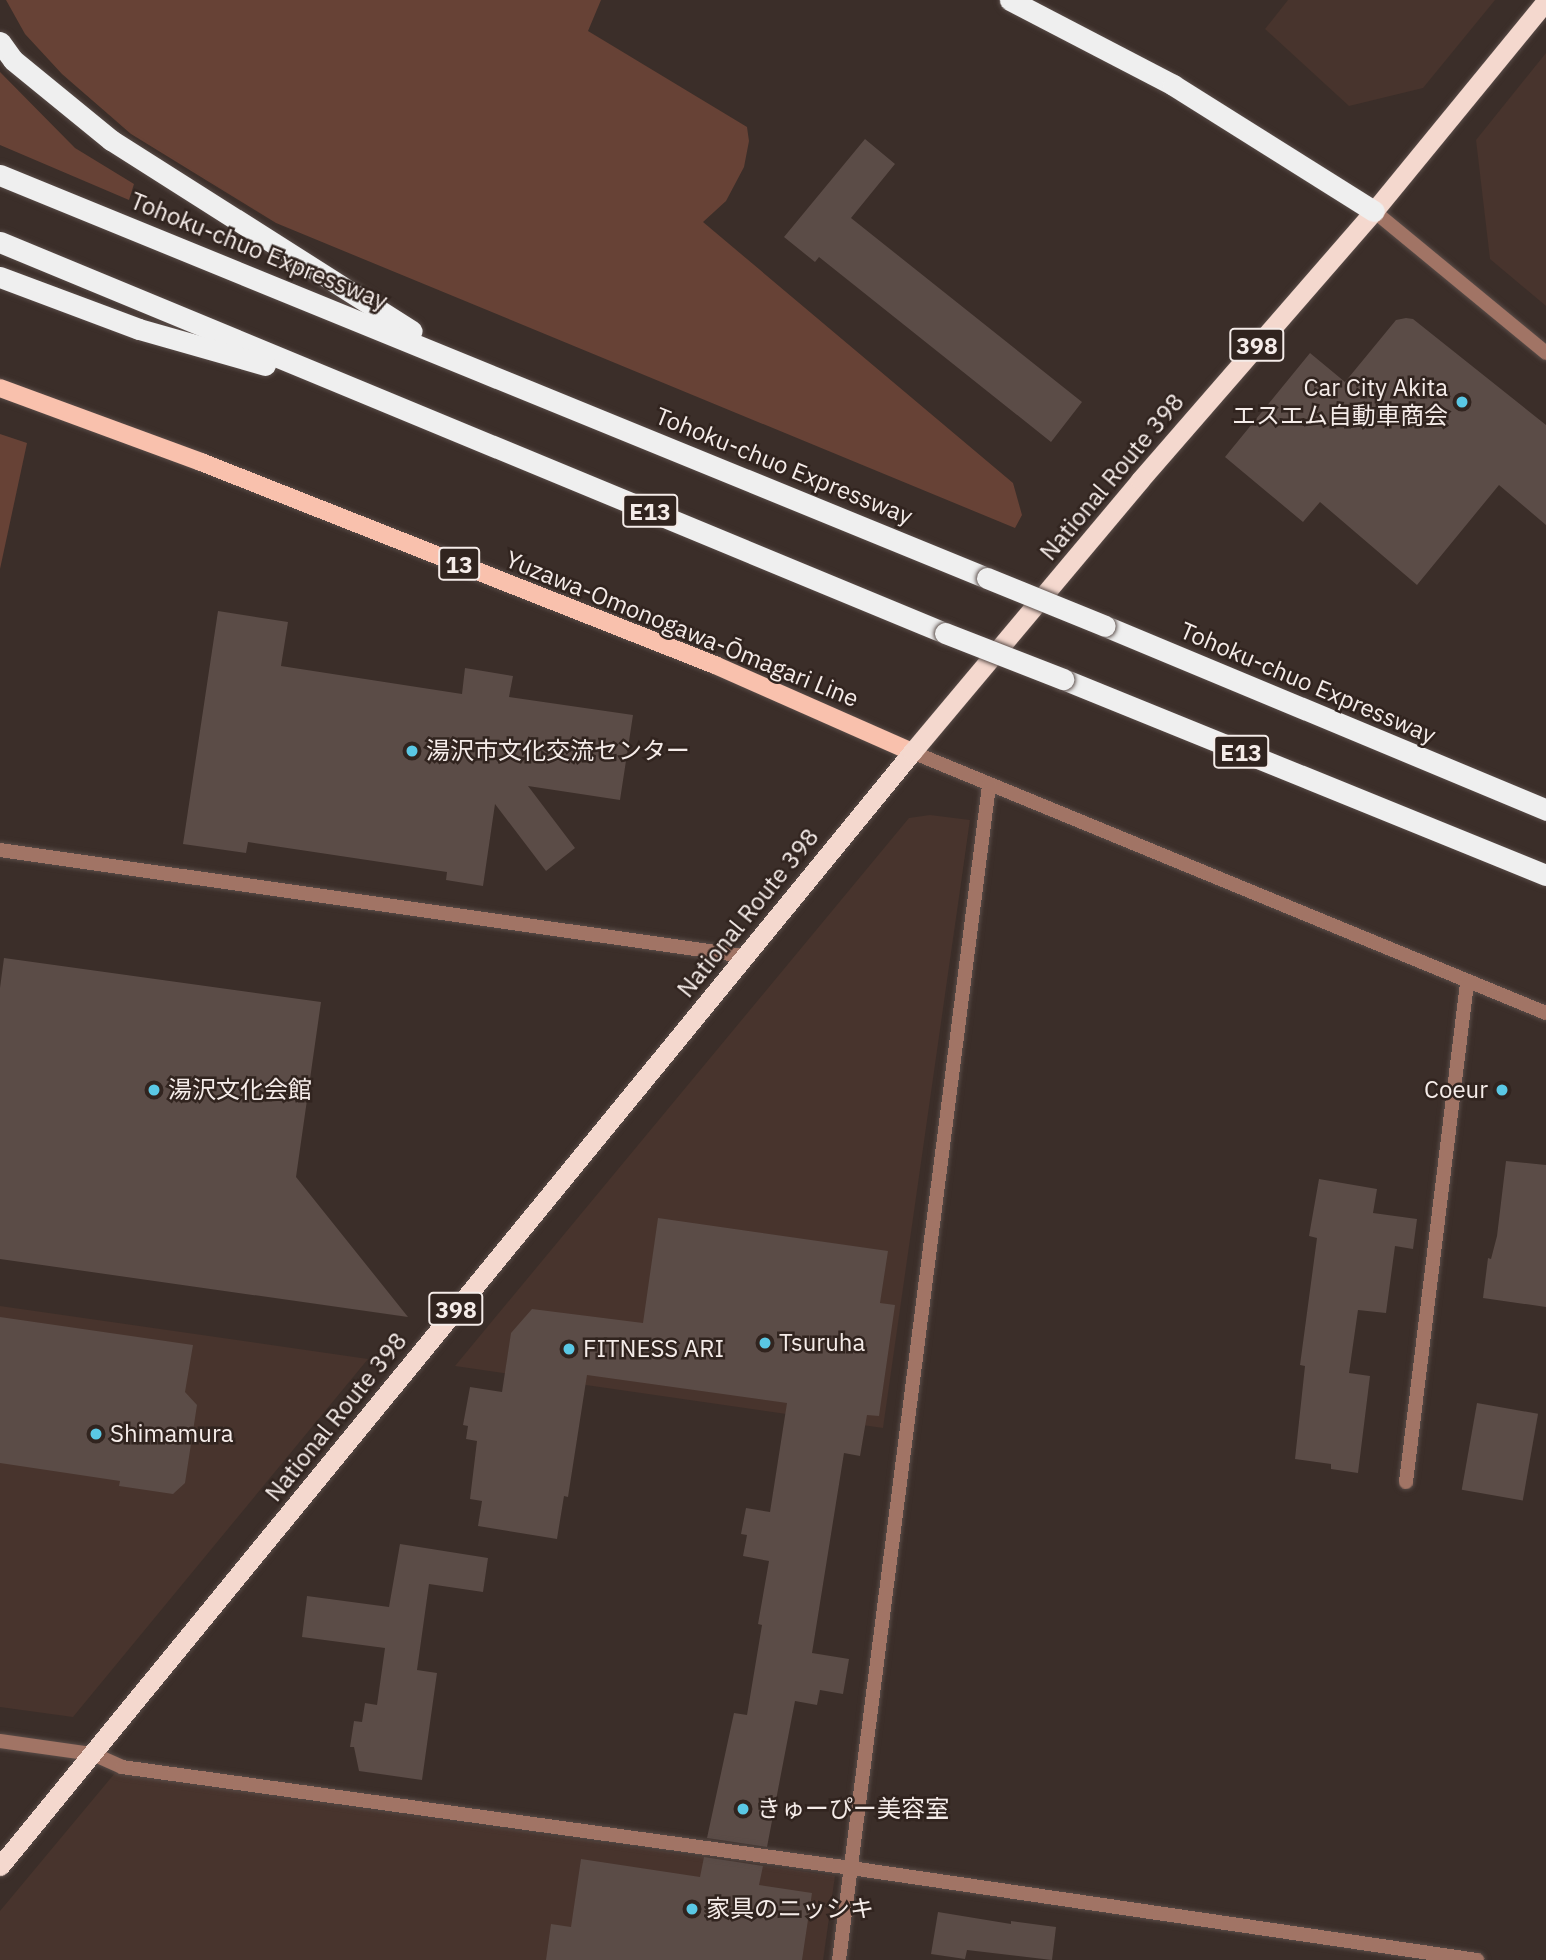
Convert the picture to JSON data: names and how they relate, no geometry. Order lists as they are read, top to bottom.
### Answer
{
  "streets": {
    "highway": [
      "Tohoku-chuo Expressway",
      "398",
      "National Route 398",
      "E13"
    ],
    "main road": ["13", "Yuzawa-Omonogawa-Ōmagari Line"]
  },
  "crossings": [
    ["National Route 398", "Yuzawa-Omonogawa-Ōmagari Line"]
  ],
  "places": [
    "Car City Akita エスエム自動車商会",
    "湯沢市文化交流センター",
    "湯沢文化会館",
    "Coeur",
    "Tsuruha",
    "FITNESS ARI",
    "Shimamura",
    "きゅーぴー美容室",
    "家具のニッシキ"
  ]
}
